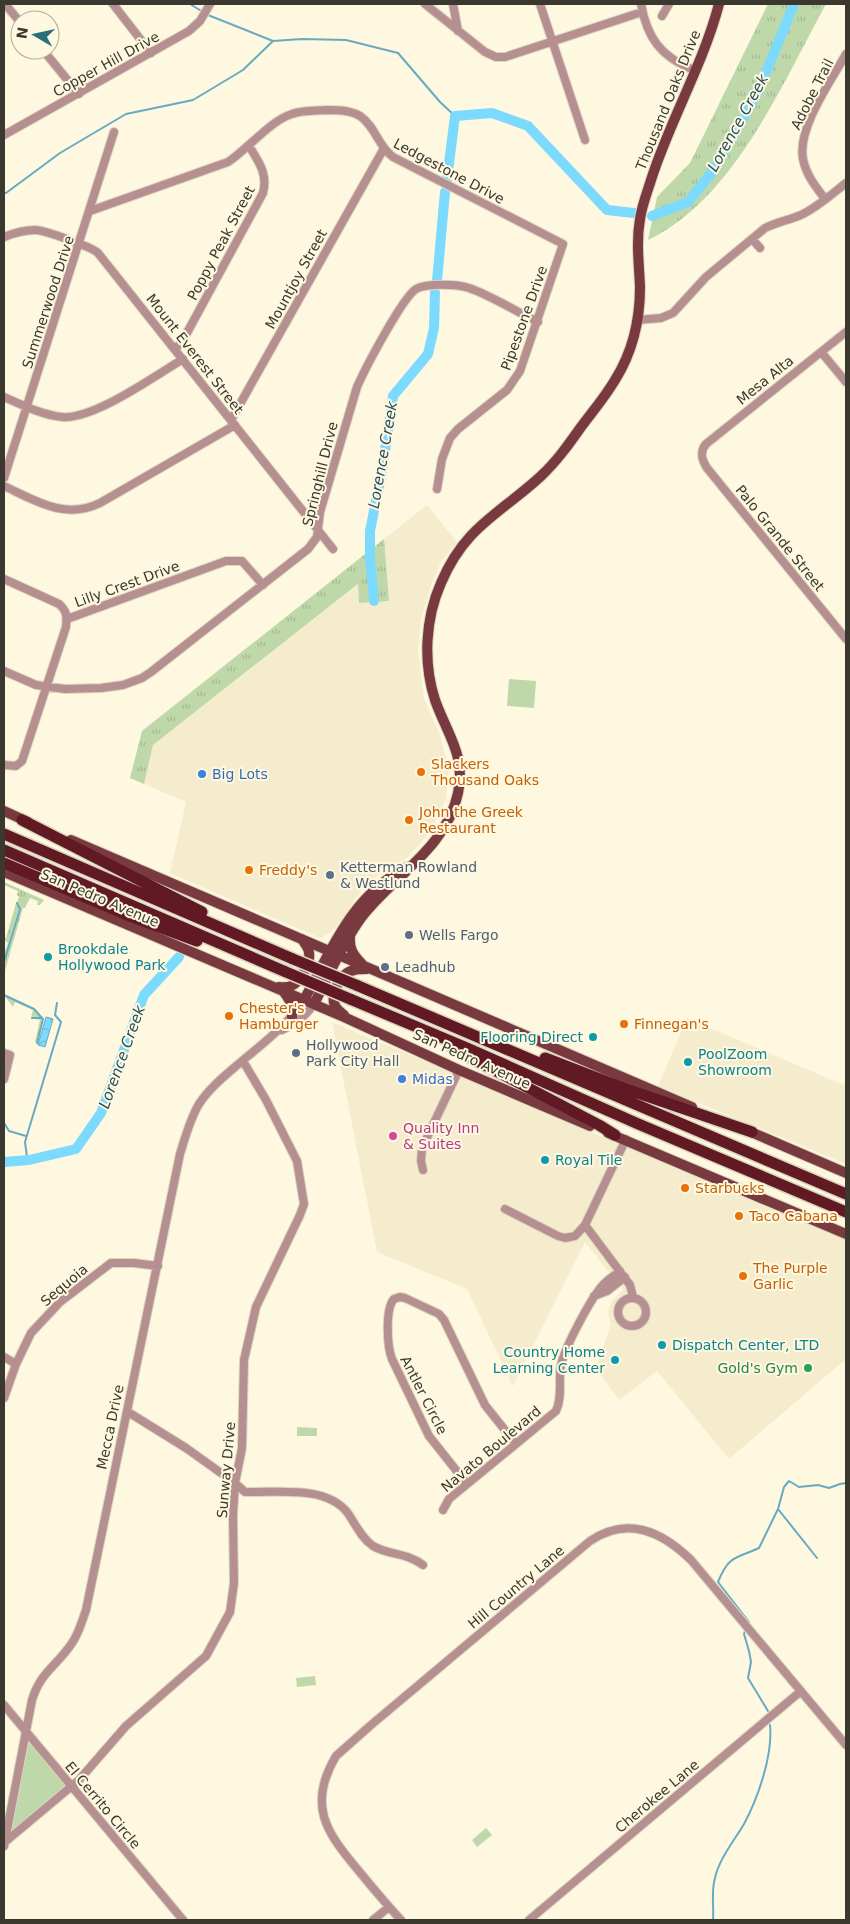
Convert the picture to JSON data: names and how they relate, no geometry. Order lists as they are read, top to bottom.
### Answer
{
  "streets": {
    "main road": ["Thousand Oaks Drive", "San Pedro Avenue", "Mecca Drive"],
    "street": [
      "Copper Hill Drive",
      "Adobe Trail",
      "Ledgestone Drive",
      "Poppy Peak Street",
      "Mountjoy Street",
      "Summerwood Drive",
      "Pipestone Drive",
      "Mount Everest Street",
      "Mesa Alta",
      "Springhill Drive",
      "Palo Grande Street",
      "Lilly Crest Drive",
      "Sequoia",
      "Antler Circle",
      "Navato Boulevard",
      "Sunway Drive",
      "Hill Country Lane",
      "Cherokee Lane",
      "El Cerrito Circle"
    ]
  },
  "crossings": [
    ["Thousand Oaks Drive", "San Pedro Avenue"],
    ["Thousand Oaks Drive", "Mecca Drive"],
    ["Ledgestone Drive", "Poppy Peak Street"],
    ["Ledgestone Drive", "Mountjoy Street"],
    ["Ledgestone Drive", "Summerwood Drive"],
    ["Ledgestone Drive", "Pipestone Drive"],
    ["Poppy Peak Street", "Mount Everest Street"],
    ["Mountjoy Street", "Mount Everest Street"],
    ["Summerwood Drive", "Mount Everest Street"],
    ["Pipestone Drive", "Springhill Drive"],
    ["Mount Everest Street", "Springhill Drive"],
    ["Mesa Alta", "Palo Grande Street"],
    ["Springhill Drive", "Lilly Crest Drive"],
    ["San Pedro Avenue", "Mecca Drive"],
    ["Sequoia", "Mecca Drive"],
    ["Antler Circle", "Navato Boulevard"],
    ["Mecca Drive", "Sunway Drive"],
    ["Mecca Drive", "El Cerrito Circle"],
    ["Sunway Drive", "El Cerrito Circle"],
    ["Hill Country Lane", "Cherokee Lane"]
  ],
  "water": ["Lorence Creek"],
  "places": [
    "Slackers Thousand Oaks",
    "Big Lots",
    "John the Greek Restaurant",
    "Freddy's",
    "Ketterman Rowland & Westlund",
    "Wells Fargo",
    "Brookdale Hollywood Park",
    "Leadhub",
    "Chester's Hamburger",
    "Finnegan's",
    "Flooring Direct",
    "Hollywood Park City Hall",
    "PoolZoom Showroom",
    "Midas",
    "Quality Inn & Suites",
    "Royal Tile",
    "Starbucks",
    "Taco Cabana",
    "The Purple Garlic",
    "Dispatch Center, LTD",
    "Country Home Learning Center",
    "Gold's Gym"
  ],
  "north": "left"
}
